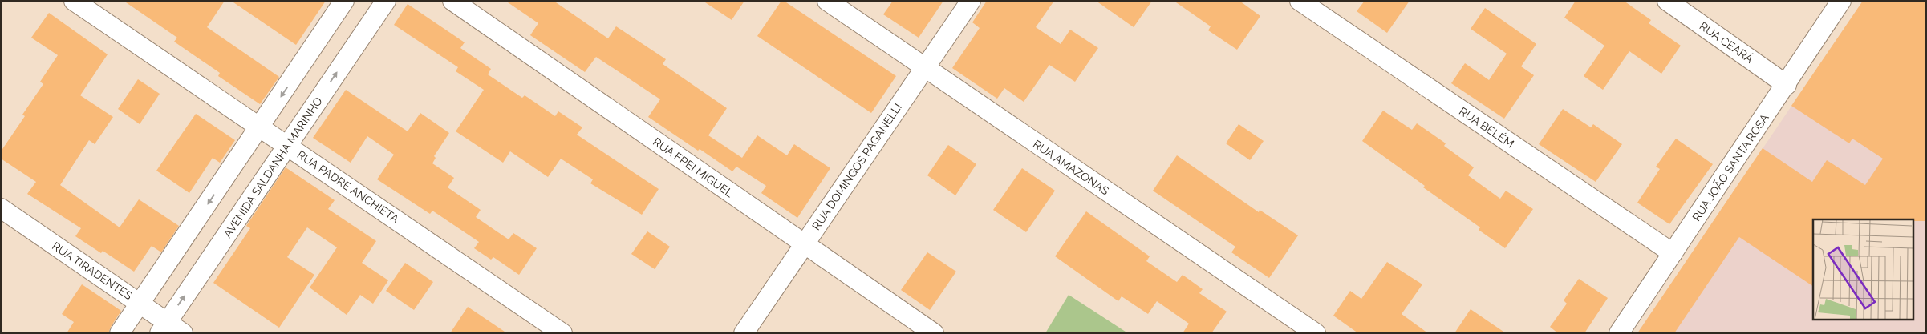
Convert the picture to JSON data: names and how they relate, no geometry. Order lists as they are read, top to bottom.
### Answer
{
  "streets": {
    "street": [
      "RUA CEARÁ",
      "RUA BELÉM",
      "RUA DOMINGOS PAGANELLI",
      "AVENIDA SALDANHA MARINHO",
      "RUA FREI MIGUEL",
      "RUA AMAZONAS",
      "RUA JOÃO SANTA ROSA",
      "RUA PADRE ANCHIETA",
      "RUA TIRADENTES"
    ]
  },
  "crossings": [
    ["RUA CEARÁ", "RUA JOÃO SANTA ROSA"],
    ["RUA BELÉM", "RUA JOÃO SANTA ROSA"],
    ["RUA DOMINGOS PAGANELLI", "RUA FREI MIGUEL"],
    ["RUA DOMINGOS PAGANELLI", "RUA AMAZONAS"],
    ["AVENIDA SALDANHA MARINHO", "RUA PADRE ANCHIETA"],
    ["AVENIDA SALDANHA MARINHO", "RUA TIRADENTES"]
  ]
}
